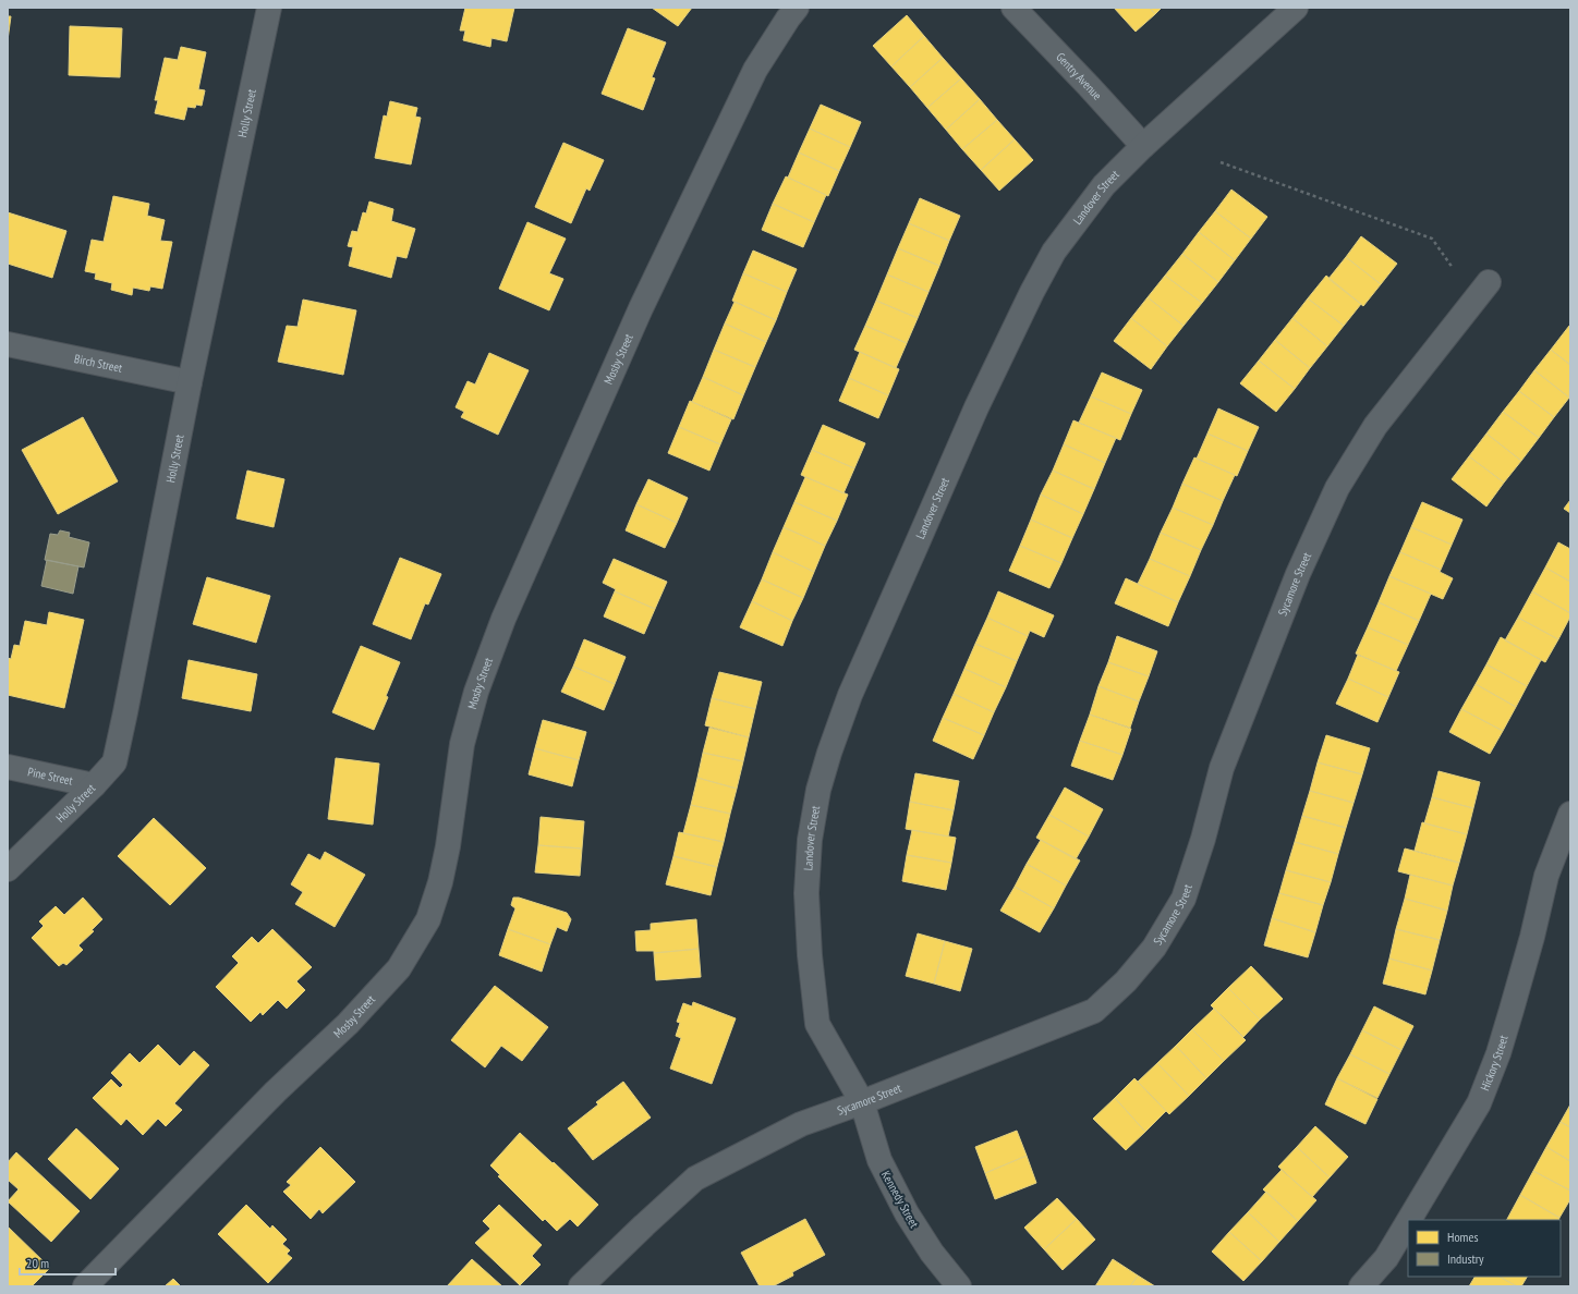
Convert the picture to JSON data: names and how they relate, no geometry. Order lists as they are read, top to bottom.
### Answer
{
  "streets": {
    "street": [
      "Gentry Avenue",
      "Holly Street",
      "Landover Street",
      "Mosby Street",
      "Birch Street",
      "Sycamore Street",
      "Pine Street",
      "Hickory Street",
      "Kennedy Street"
    ]
  },
  "crossings": [
    ["Gentry Avenue", "Landover Street"],
    ["Holly Street", "Birch Street"],
    ["Holly Street", "Pine Street"],
    ["Landover Street", "Sycamore Street"],
    ["Landover Street", "Kennedy Street"],
    ["Sycamore Street", "Kennedy Street"]
  ],
  "legend": ["Homes", "Industry"],
  "scale_bar": "20 m"
}
